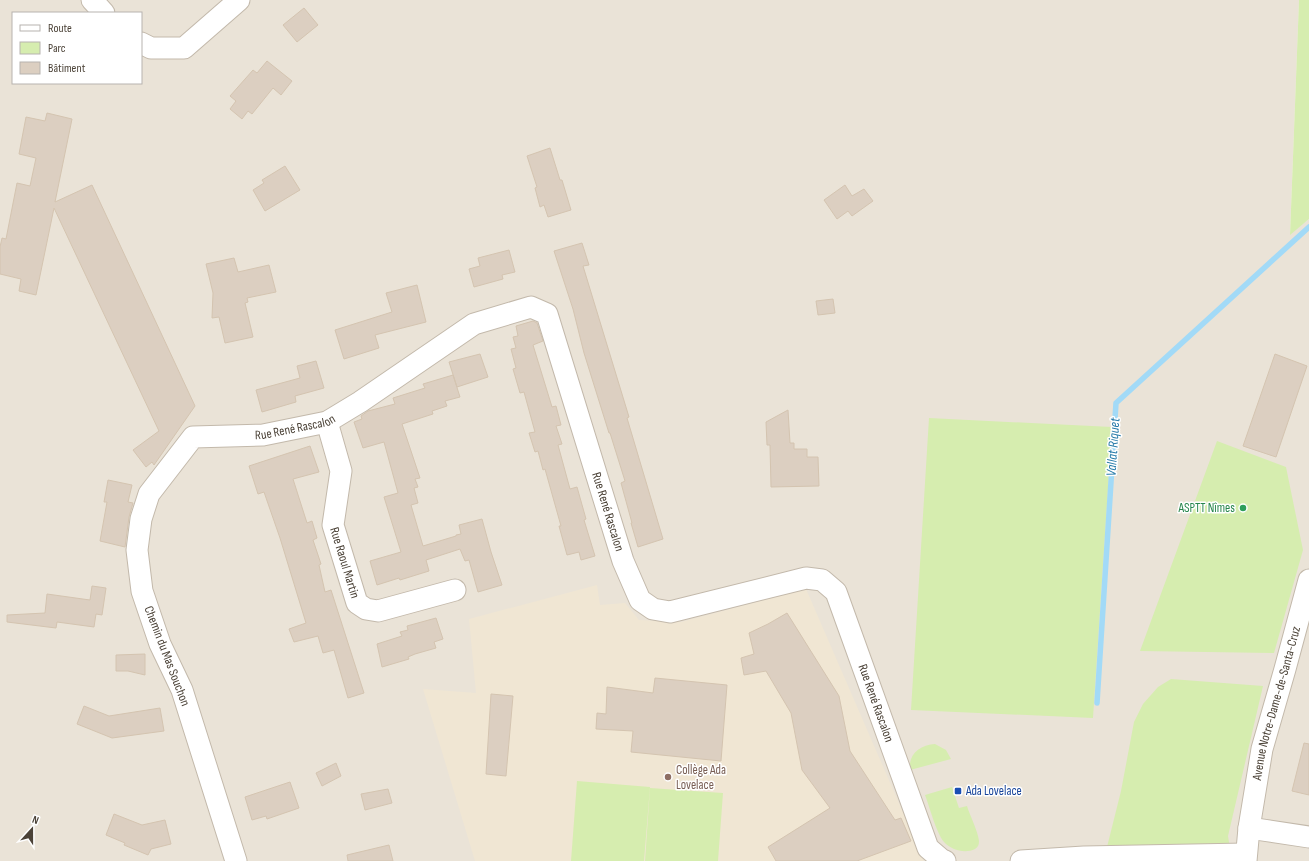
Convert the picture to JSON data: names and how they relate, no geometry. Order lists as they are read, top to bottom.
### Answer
{
  "streets": {
    "street": [
      "Rue René Rascalon",
      "Rue Raoul Martin",
      "Chemin du Mas Souchon",
      "Avenue Notre-Dame-de-Santa-Cruz"
    ]
  },
  "crossings": [
    ["Rue René Rascalon", "Rue Raoul Martin"],
    ["Rue René Rascalon", "Chemin du Mas Souchon"]
  ],
  "water": ["Vallat Riquet"],
  "places": {
    "other": ["ASPTT Nîmes", "Collège Ada Lovelace"],
    "transit": ["Ada Lovelace"]
  },
  "legend": ["Route", "Parc", "Bâtiment"],
  "north": "top"
}
